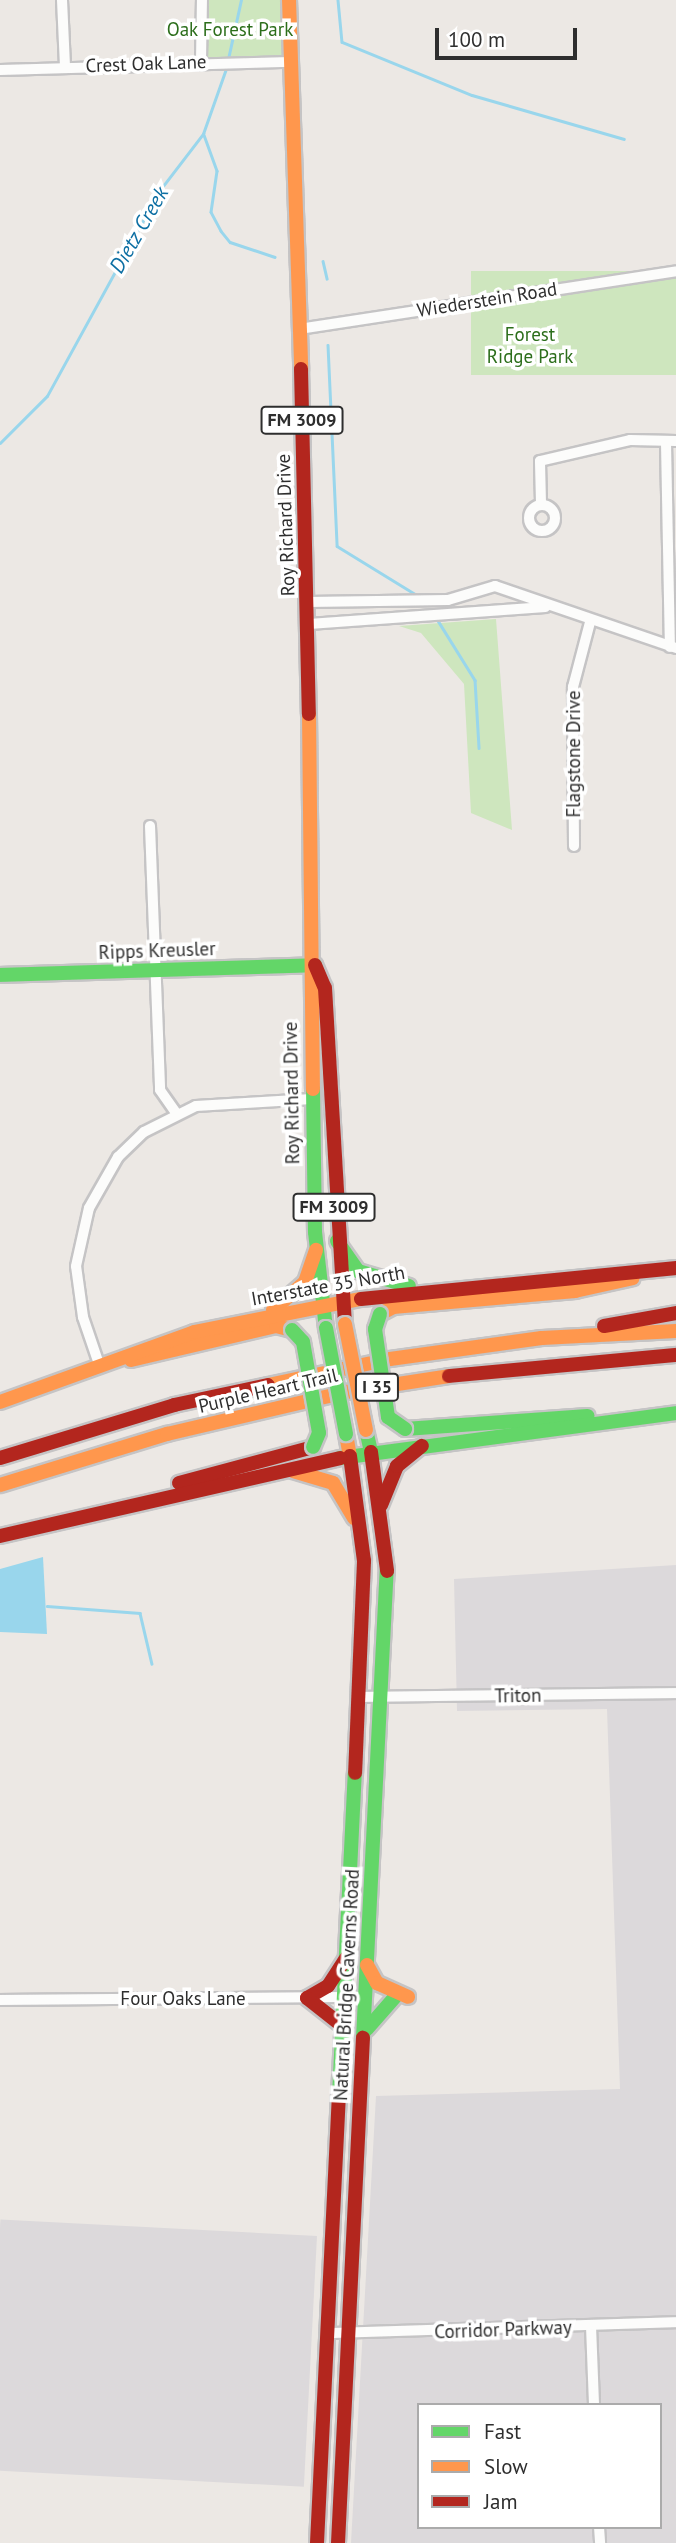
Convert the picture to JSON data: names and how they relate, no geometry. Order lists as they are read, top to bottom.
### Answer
{
  "streets": {
    "main road": [
      "FM 3009",
      "Roy Richard Drive",
      "Ripps Kreusler",
      "Interstate 35 North",
      "I 35",
      "Purple Heart Trail",
      "Natural Bridge Caverns Road"
    ],
    "street": [
      "Crest Oak Lane",
      "Wiederstein Road",
      "Flagstone Drive",
      "Triton",
      "Four Oaks Lane",
      "Corridor Parkway"
    ]
  },
  "crossings": [
    ["Crest Oak Lane", "Roy Richard Drive"],
    ["Wiederstein Road", "Roy Richard Drive"],
    ["FM 3009", "Roy Richard Drive"],
    ["FM 3009", "Interstate 35 North"],
    ["FM 3009", "Natural Bridge Caverns Road"],
    ["Roy Richard Drive", "Ripps Kreusler"],
    ["Roy Richard Drive", "Interstate 35 North"],
    ["Roy Richard Drive", "Natural Bridge Caverns Road"],
    ["Interstate 35 North", "Natural Bridge Caverns Road"],
    ["Triton", "Natural Bridge Caverns Road"],
    ["Natural Bridge Caverns Road", "Four Oaks Lane"],
    ["Natural Bridge Caverns Road", "Corridor Parkway"]
  ],
  "water": ["Dietz Creek"],
  "parks": ["Oak Forest Park", "Forest Ridge Park"],
  "legend": ["Fast", "Slow", "Jam"],
  "scale_bar": "100 m"
}
